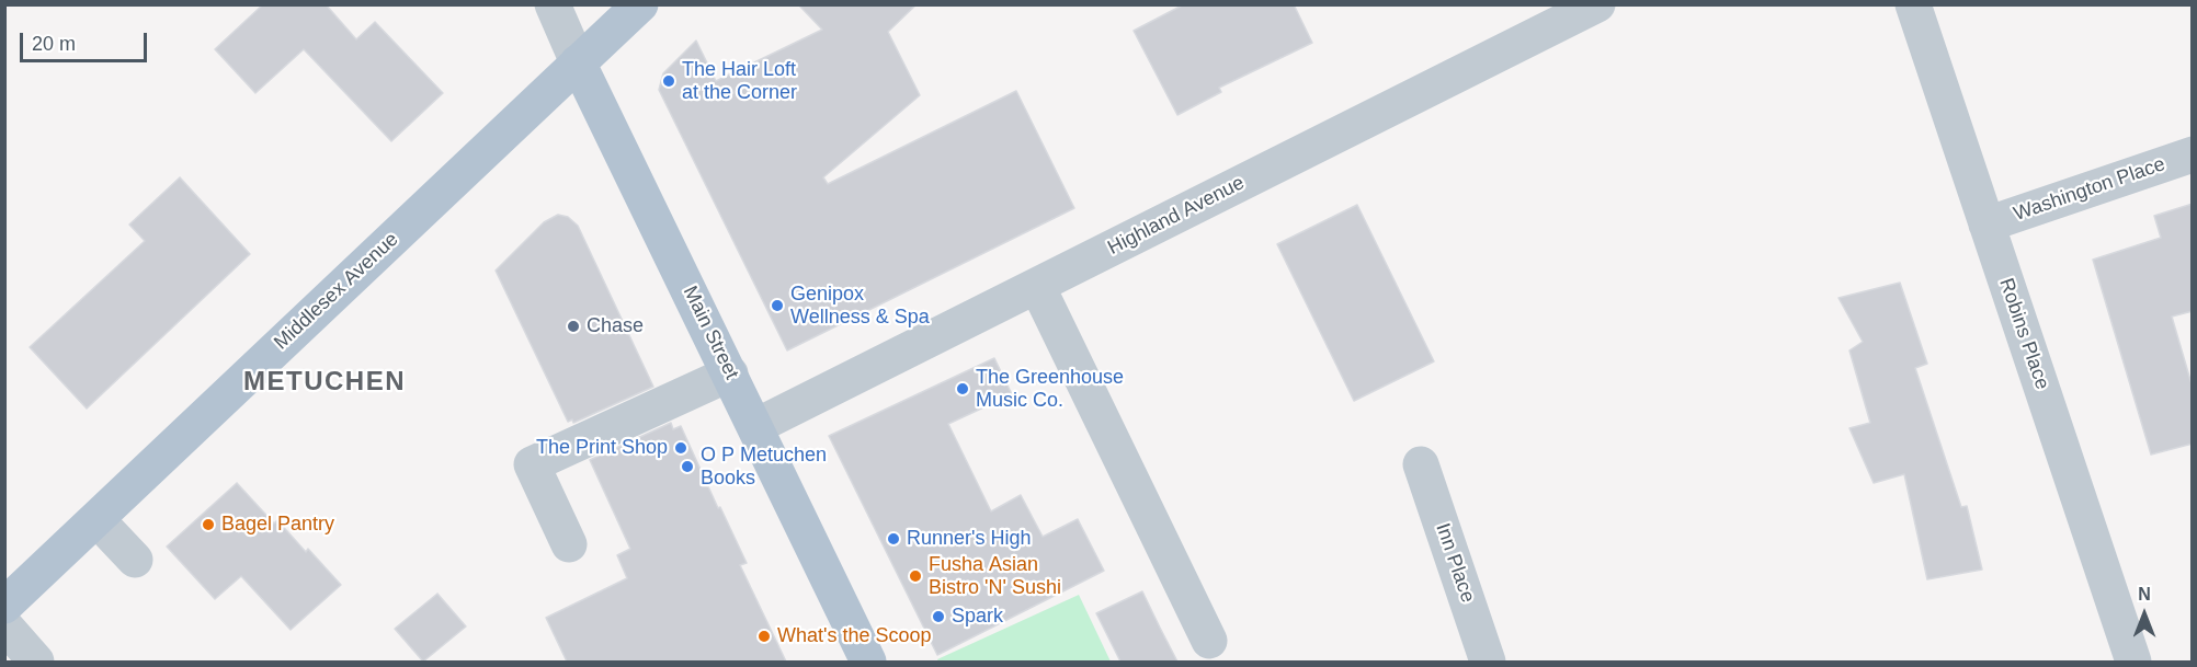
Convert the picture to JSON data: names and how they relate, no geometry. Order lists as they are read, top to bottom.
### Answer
{
  "streets": {
    "main road": ["Middlesex Avenue", "Main Street"],
    "street": [
      "Washington Place",
      "Highland Avenue",
      "Robins Place",
      "Inn Place"
    ]
  },
  "crossings": [
    ["Washington Place", "Robins Place"],
    ["Highland Avenue", "Main Street"],
    ["Middlesex Avenue", "Main Street"]
  ],
  "districts": ["METUCHEN"],
  "places": [
    "The Hair Loft at the Corner",
    "Genipox Wellness & Spa",
    "Chase",
    "The Greenhouse Music Co.",
    "The Print Shop",
    "O P Metuchen Books",
    "Bagel Pantry",
    "Runner's High",
    "Fusha Asian Bistro 'N' Sushi",
    "Spark",
    "What's the Scoop"
  ],
  "scale_bar": "20 m",
  "north": "top"
}
